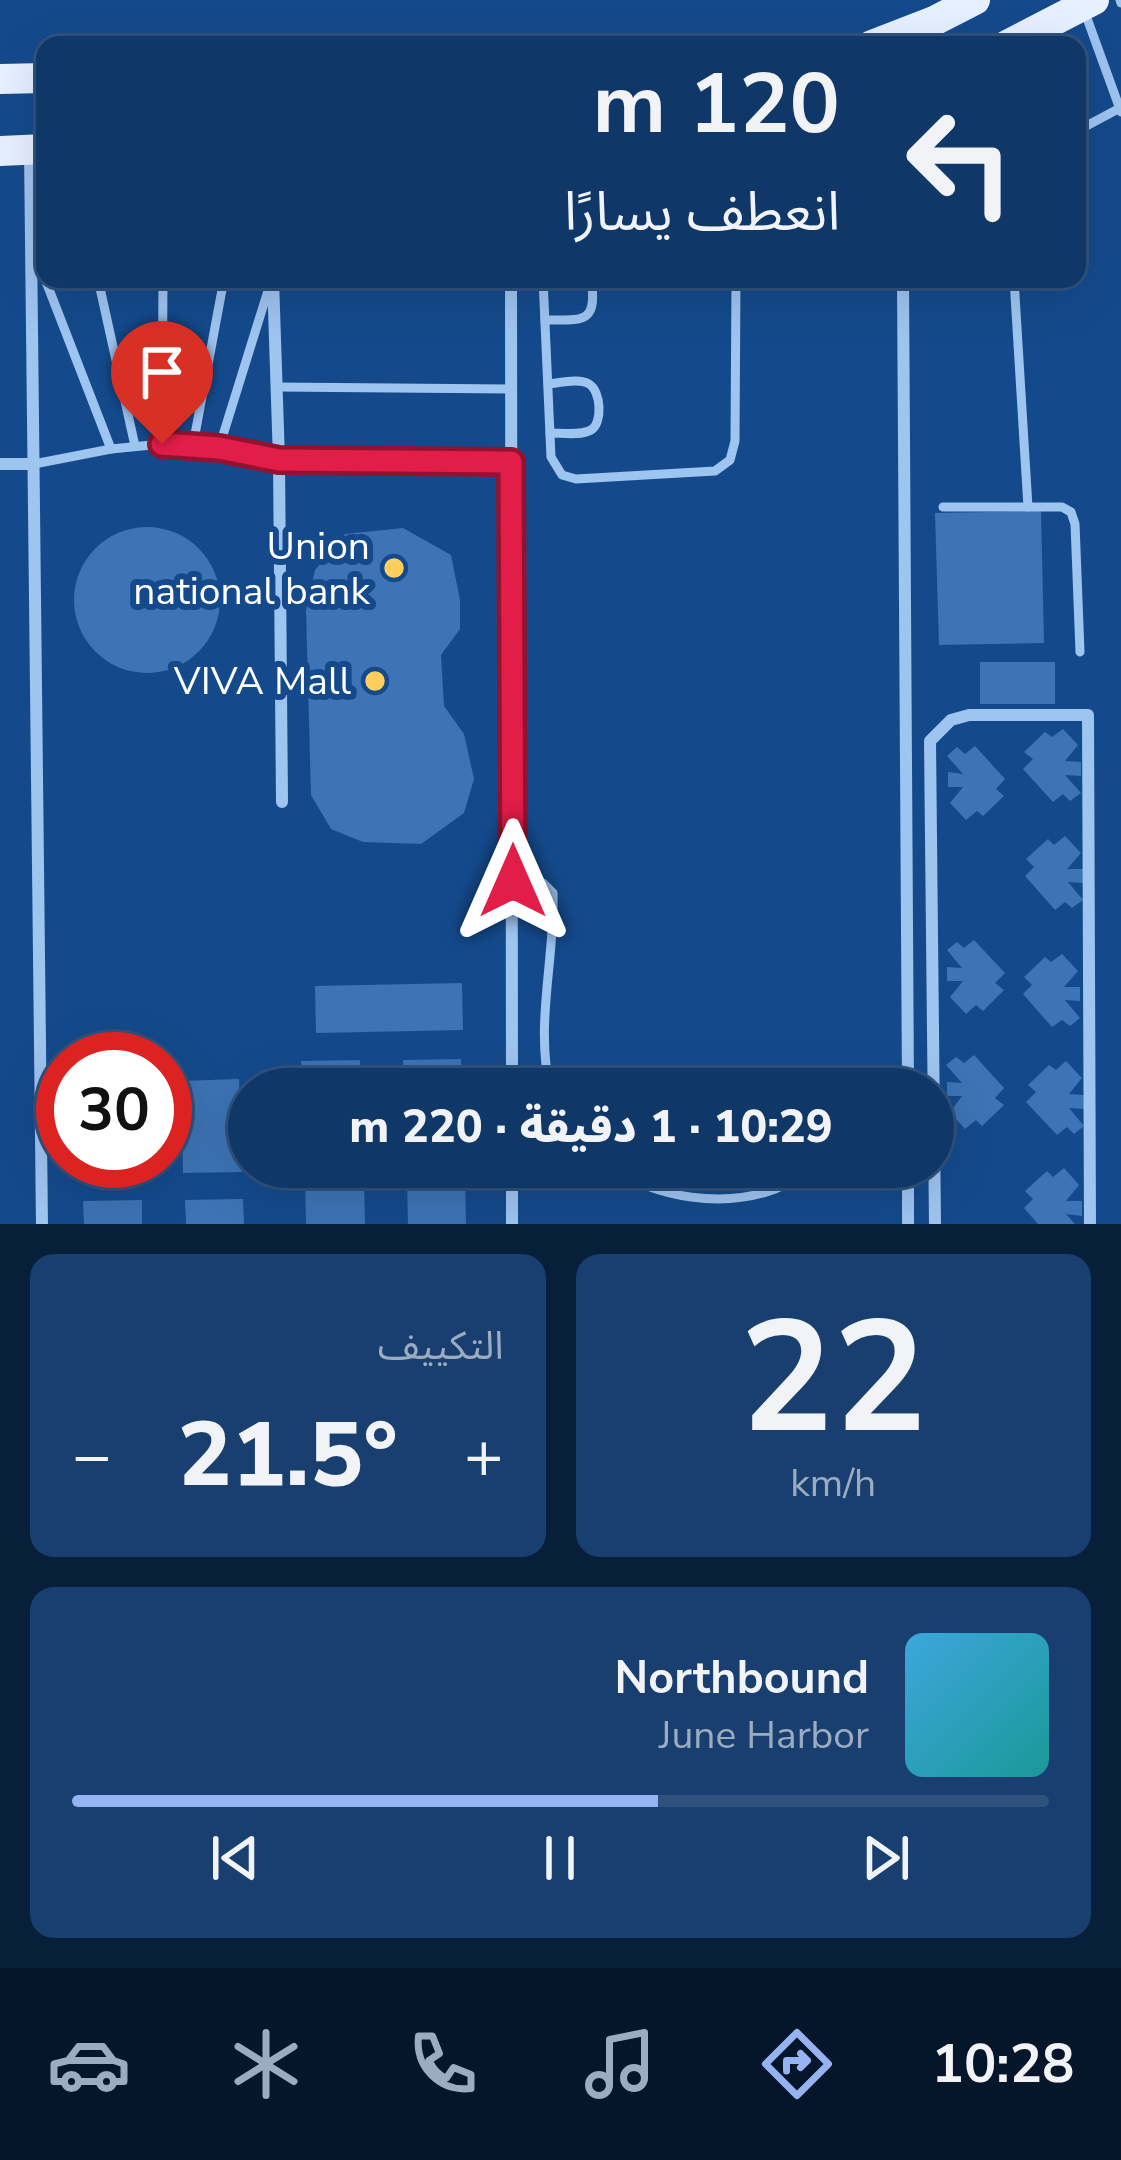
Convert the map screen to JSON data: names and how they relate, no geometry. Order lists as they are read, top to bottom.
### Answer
{
  "places": ["Union national bank", "VIVA Mall"],
  "page": {
    "turn": ["120 m", "انعطف يسارًا"],
    "limit": "30",
    "trip": "10:29 · 1 دقيقة · 220 m",
    "tile": [
      ["22", "km/h"],
      "التكييف"
    ],
    "heat": ["−", "21.5°", "+"],
    "song": ["Northbound", "June Harbor"],
    "tabs": "10:28"
  }
}
